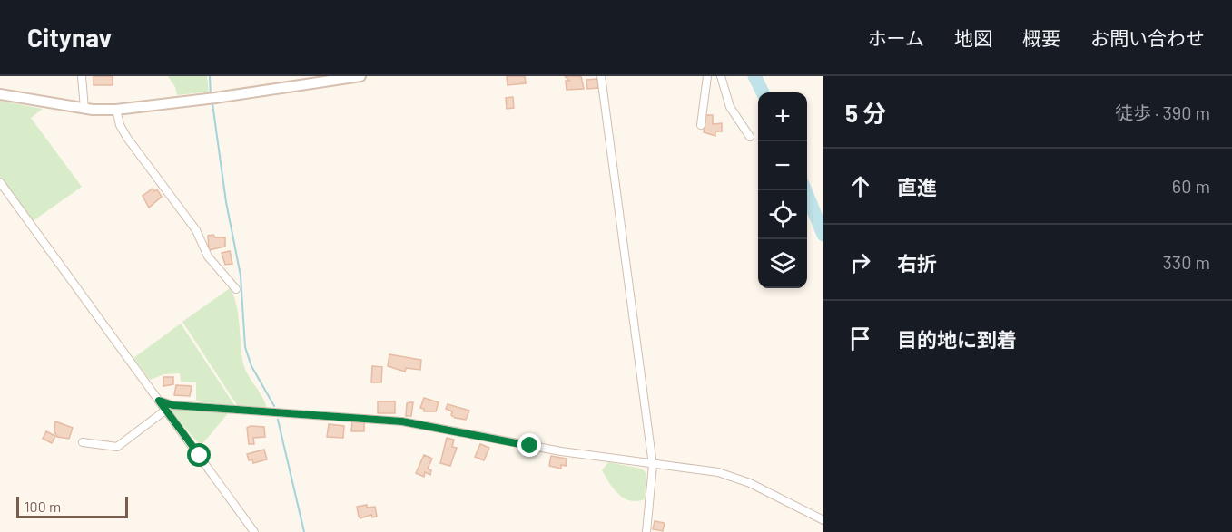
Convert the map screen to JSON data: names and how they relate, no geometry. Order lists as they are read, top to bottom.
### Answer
{
  "scale_bar": "100 m",
  "page": {
    "header": "Citynav",
    "nav": [
      "ホーム",
      "地図",
      "概要",
      "お問い合わせ"
    ],
    "heading": ["5 分", "徒歩 · 390 m"],
    "map_buttons": ["+", "−"],
    "list": [
      ["直進", "60 m"],
      ["右折", "330 m"],
      "目的地に到着"
    ],
    "scale": "100 m"
  }
}
